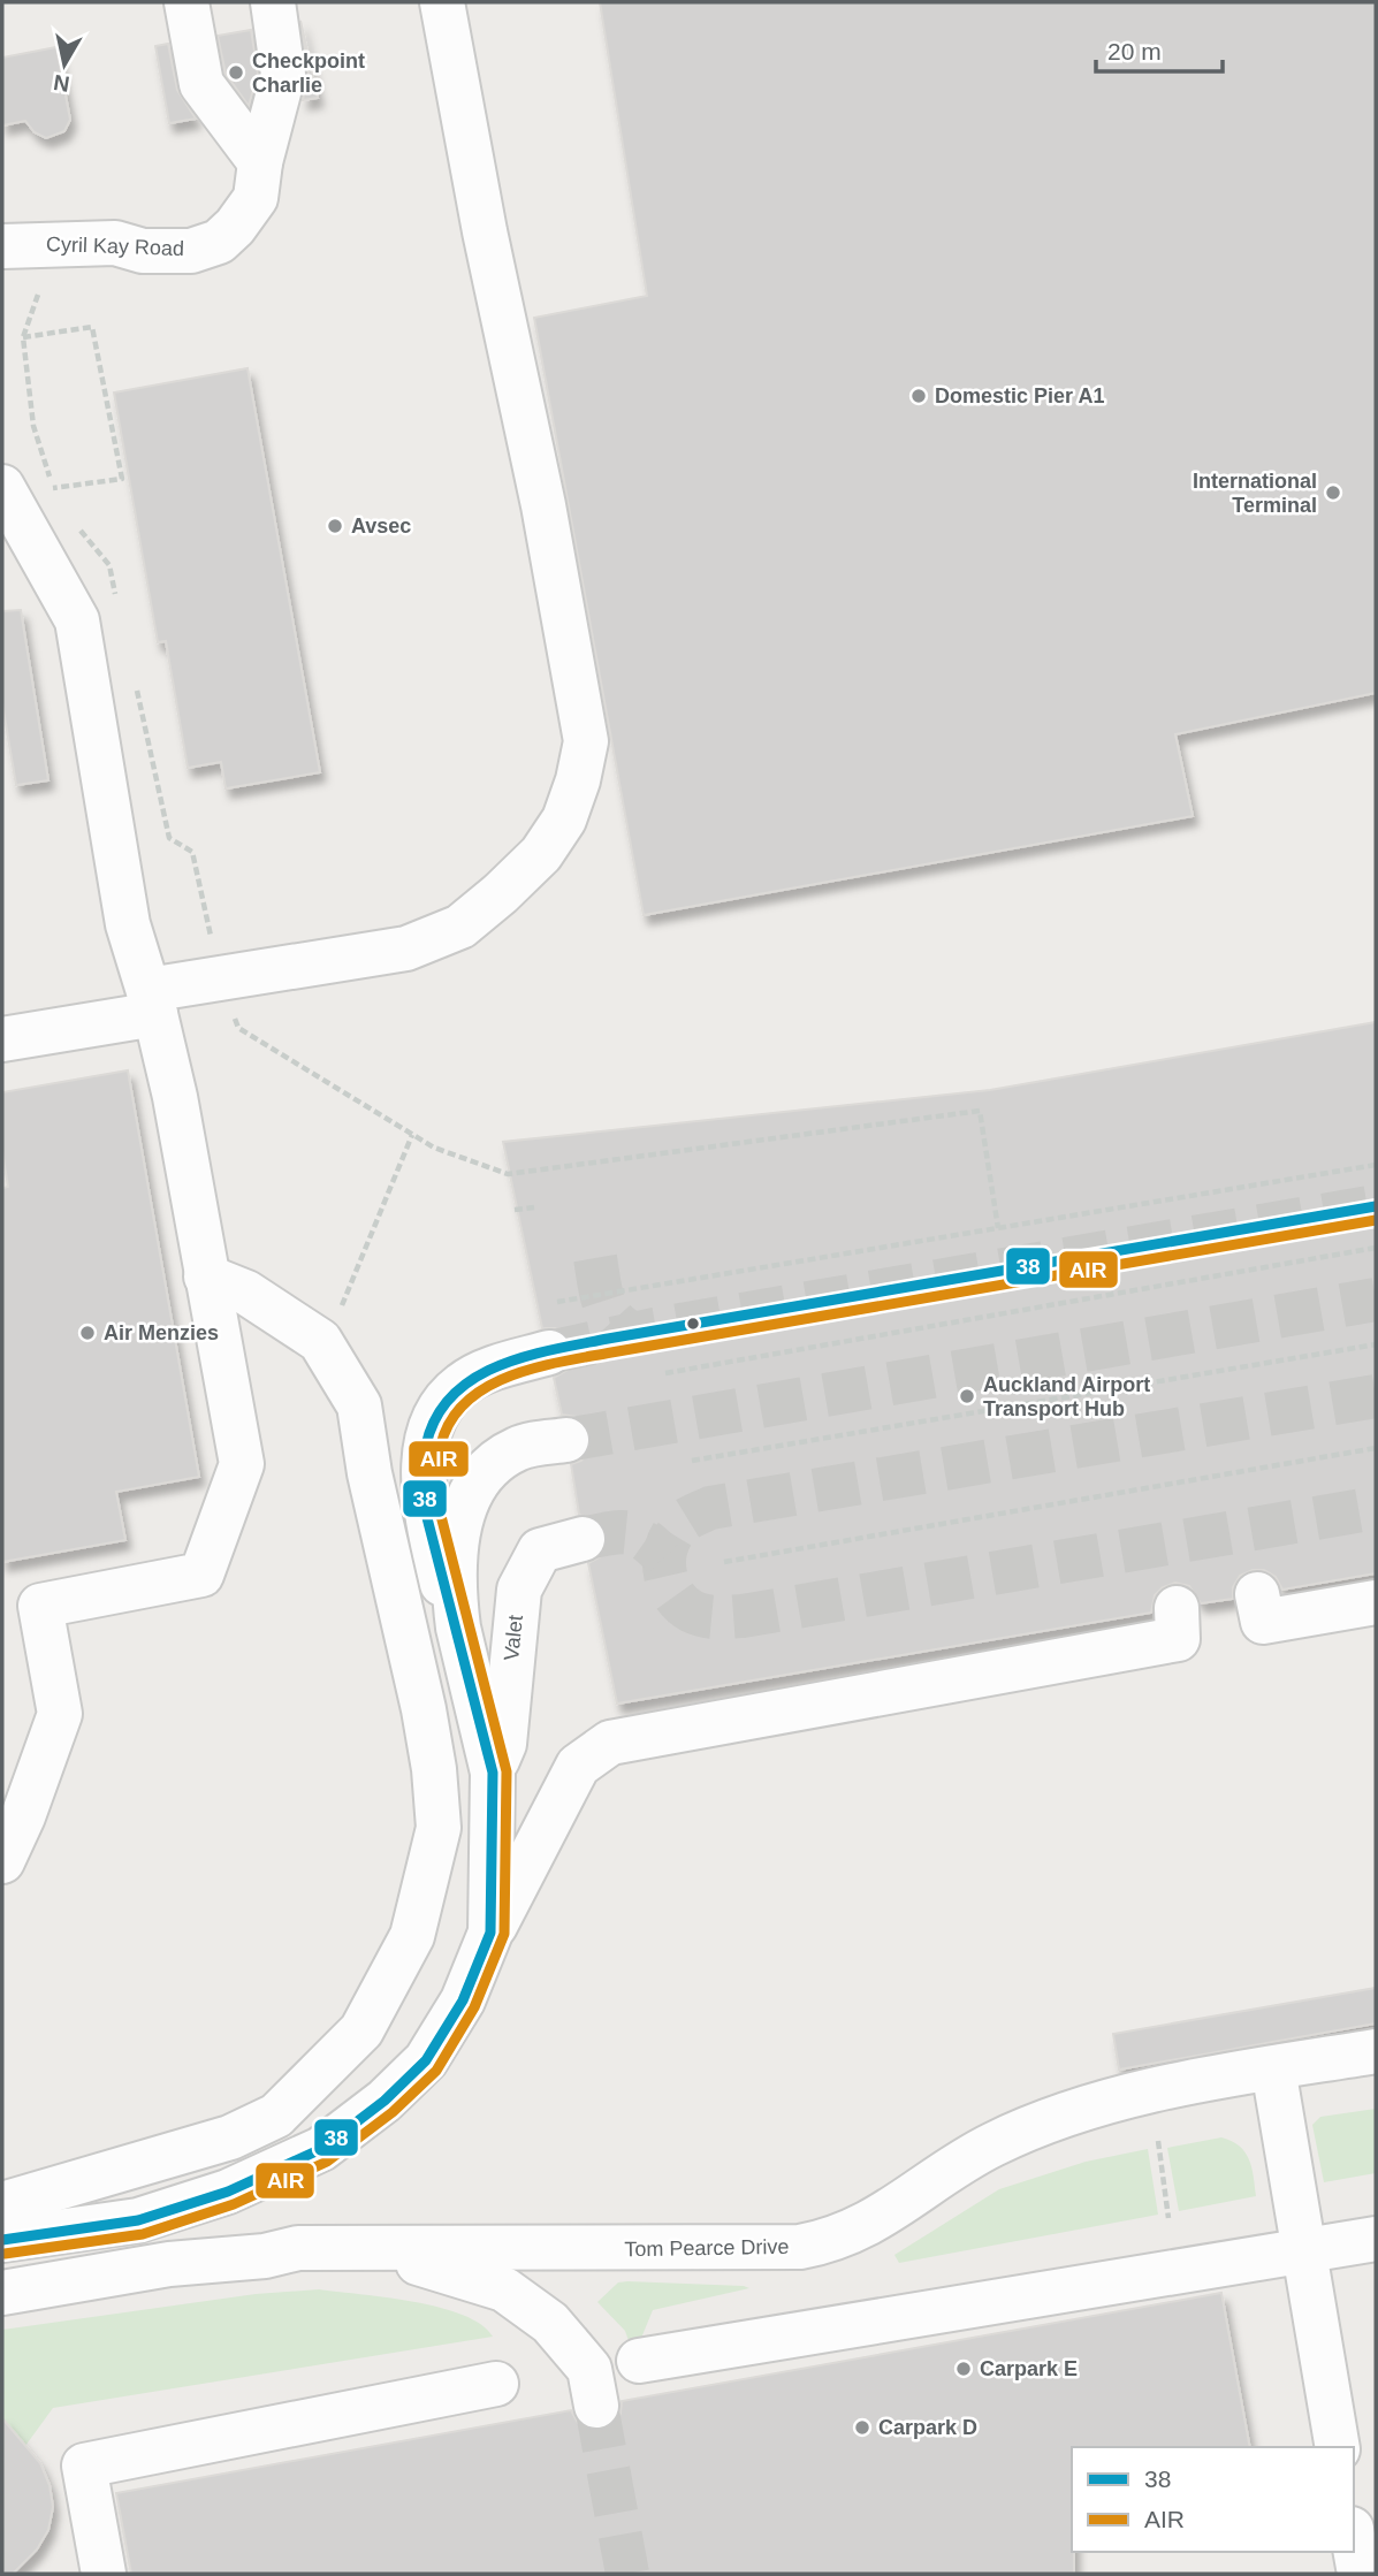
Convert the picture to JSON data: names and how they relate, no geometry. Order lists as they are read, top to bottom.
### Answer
{
  "streets": {
    "street": ["Cyril Kay Road", "Valet", "Tom Pearce Drive"]
  },
  "places": [
    "Checkpoint Charlie",
    "Domestic Pier A1",
    "International Terminal",
    "Avsec",
    "Air Menzies",
    "Auckland Airport Transport Hub",
    "Carpark E",
    "Carpark D"
  ],
  "lines": ["transit line 38", "transit line AIR"],
  "legend": ["38", "AIR"],
  "scale_bar": "20 m",
  "north": "bottom"
}
